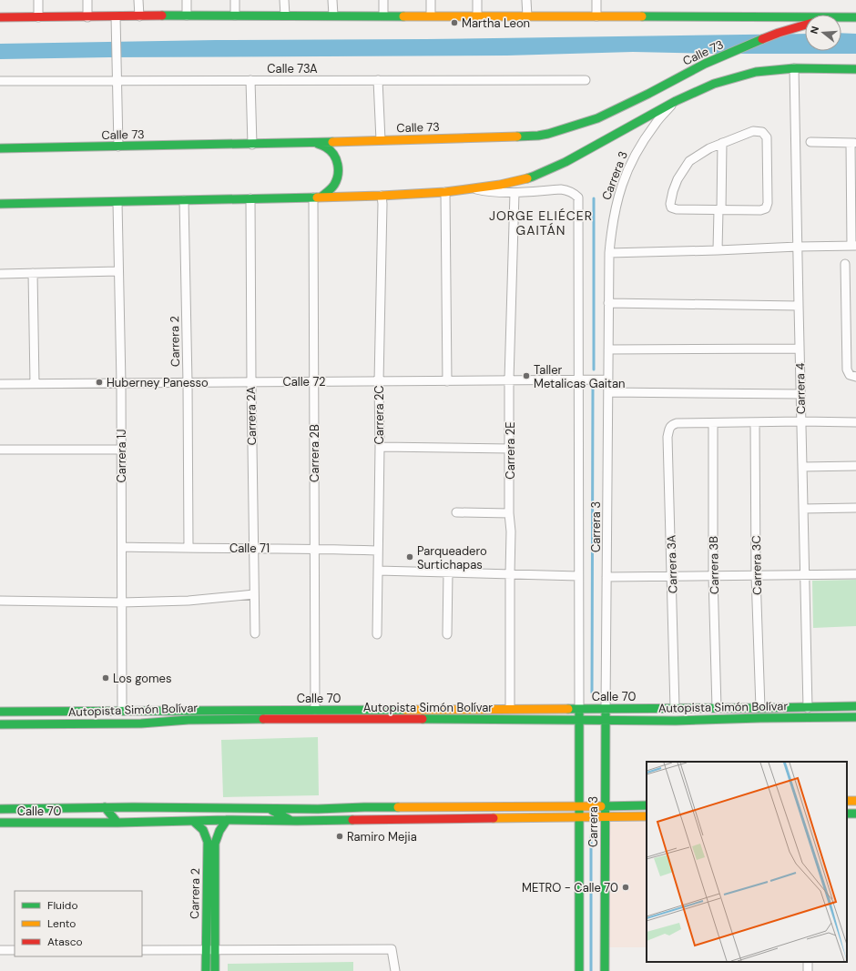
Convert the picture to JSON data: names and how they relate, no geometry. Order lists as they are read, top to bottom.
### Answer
{
  "streets": {
    "main road": [
      "Calle 73",
      "Carrera 3",
      "Carrera 2",
      "Calle 70",
      "Autopista Simón Bolívar"
    ],
    "street": [
      "Calle 73A",
      "Calle 72",
      "Carrera 4",
      "Carrera 2C",
      "Carrera 2A",
      "Carrera 2E",
      "Carrera 2B",
      "Carrera 1J",
      "Calle 71",
      "Carrera 3A",
      "Carrera 3B",
      "Carrera 3C"
    ]
  },
  "crossings": [
    ["Carrera 3", "Calle 72"],
    ["Carrera 3", "Carrera 2E"],
    ["Carrera 3", "Calle 70"],
    ["Carrera 3", "Autopista Simón Bolívar"],
    ["Carrera 2", "Calle 72"],
    ["Carrera 2", "Calle 71"],
    ["Carrera 2", "Calle 70"],
    ["Calle 72", "Carrera 2C"],
    ["Calle 72", "Carrera 2A"],
    ["Calle 72", "Carrera 2E"],
    ["Calle 72", "Carrera 2B"],
    ["Calle 72", "Carrera 1J"],
    ["Carrera 4", "Calle 70"],
    ["Carrera 2C", "Calle 71"],
    ["Carrera 2A", "Calle 71"],
    ["Carrera 2E", "Calle 70"],
    ["Carrera 2B", "Calle 71"],
    ["Carrera 2B", "Calle 70"],
    ["Carrera 1J", "Calle 71"],
    ["Carrera 1J", "Calle 70"],
    ["Carrera 3A", "Carrera 3B"],
    ["Carrera 3A", "Calle 70"],
    ["Carrera 3B", "Calle 70"],
    ["Carrera 3C", "Calle 70"]
  ],
  "districts": ["JORGE ELIÉCER GAITÁN"],
  "places": [
    "Martha Leon",
    "Taller Metalicas Gaitan",
    "Huberney Panesso",
    "Parqueadero Surtichapas",
    "Los gomes",
    "Ramiro Mejia",
    "METRO - Calle 70"
  ],
  "legend": ["Fluido", "Lento", "Atasco"],
  "north": "left"
}
